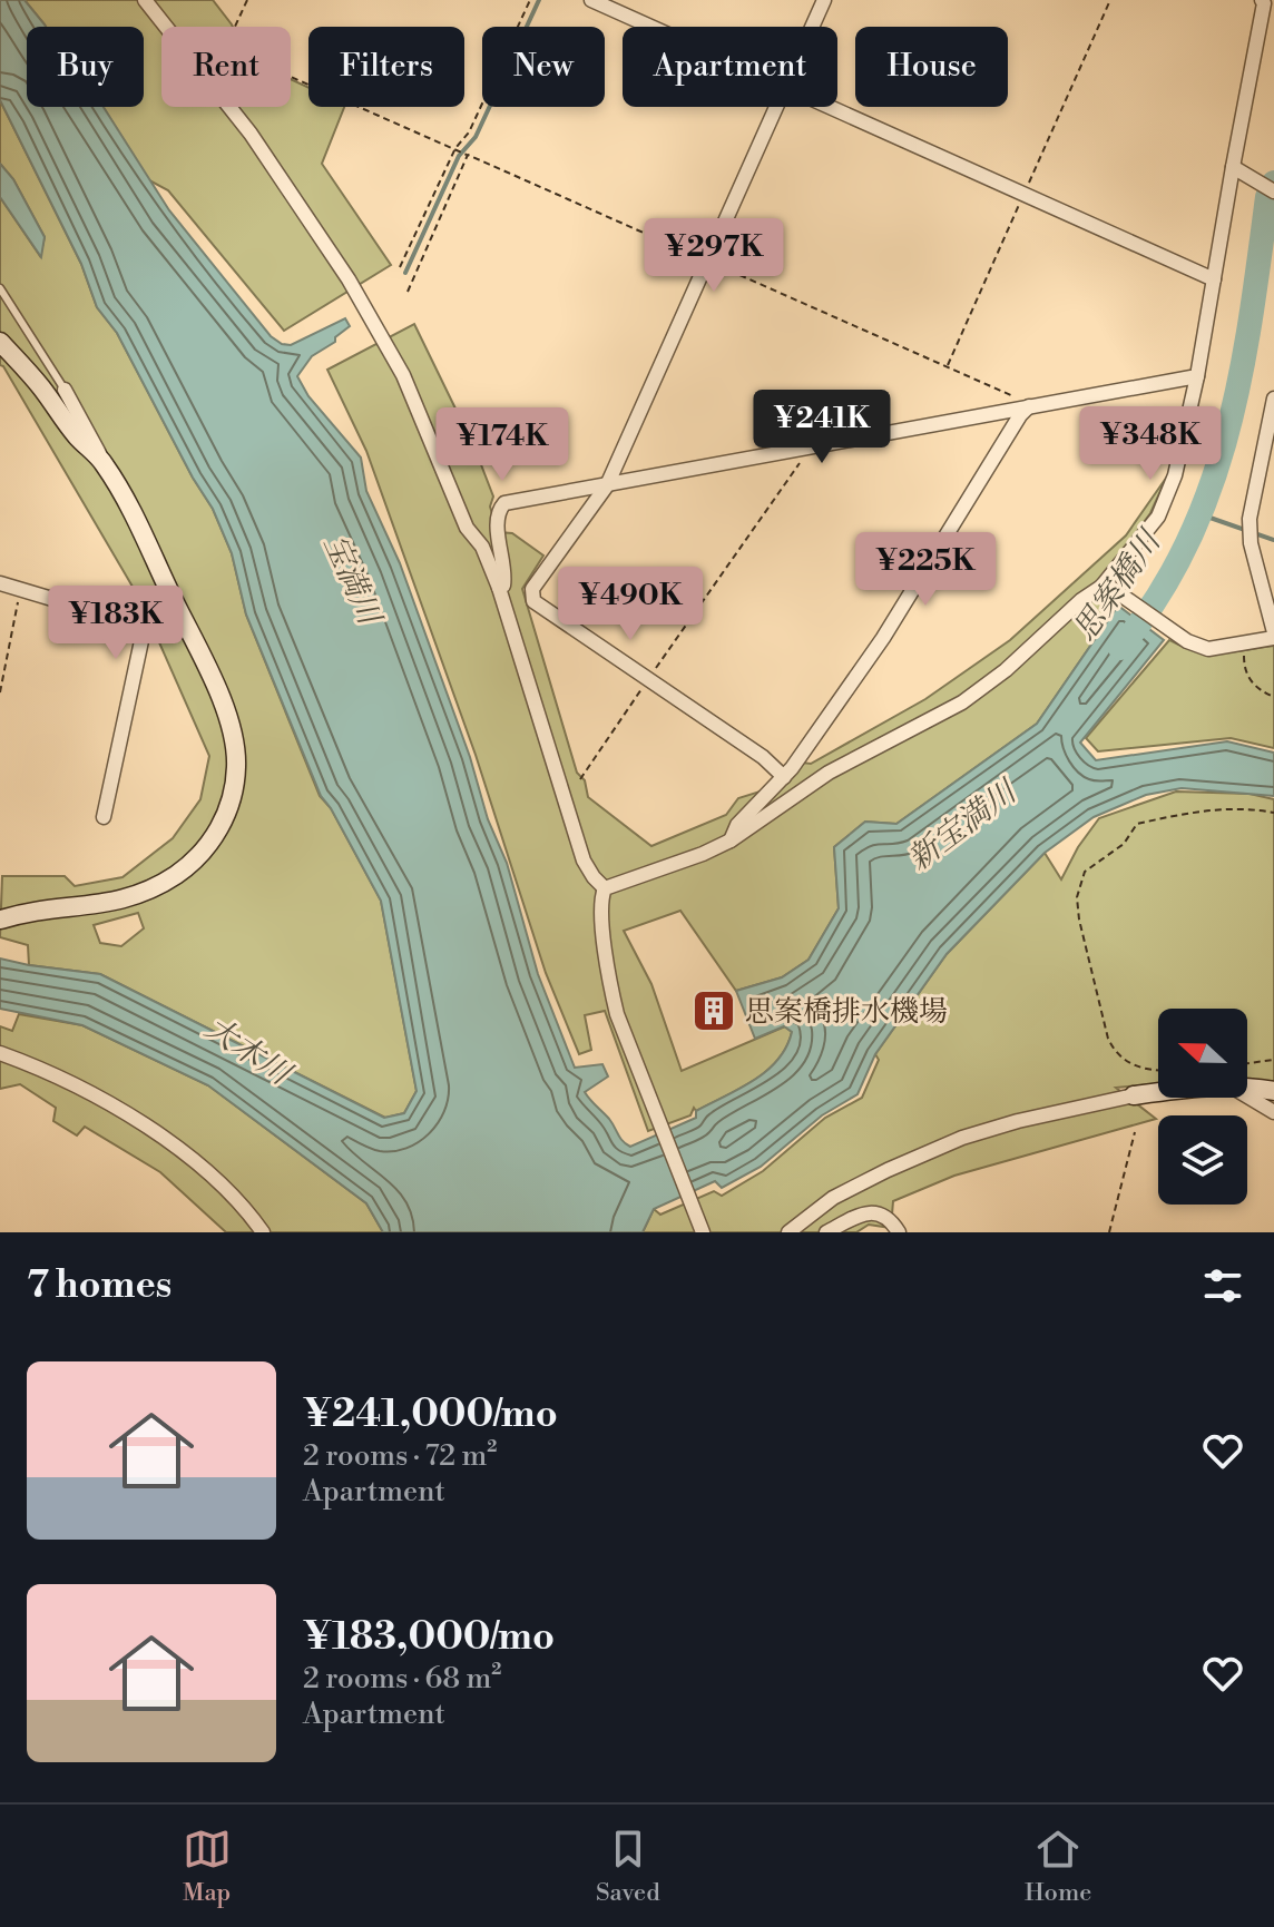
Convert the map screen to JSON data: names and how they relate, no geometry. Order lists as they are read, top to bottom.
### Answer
{
  "water": [
    "宝満川",
    "思案橋川",
    "新宝満川",
    "大木川"
  ],
  "places": {
    "building": ["思案橋排水機場"]
  },
  "north": "left",
  "page": {
    "chip": [
      "Buy",
      "Rent",
      "Filters",
      "New",
      "Apartment",
      "House"
    ],
    "price": [
      "¥297K",
      "¥241K",
      "¥348K",
      "¥174K",
      "¥225K",
      "¥490K",
      "¥183K"
    ],
    "heading": "7 homes",
    "list": [
      {
        "name": "¥241,000/mo",
        "note": "2 rooms · 72 m² · Apartment"
      },
      {
        "name": "¥183,000/mo",
        "note": "2 rooms · 68 m² · Apartment"
      }
    ],
    "tabs": ["Map", "Saved", "Home"]
  }
}
